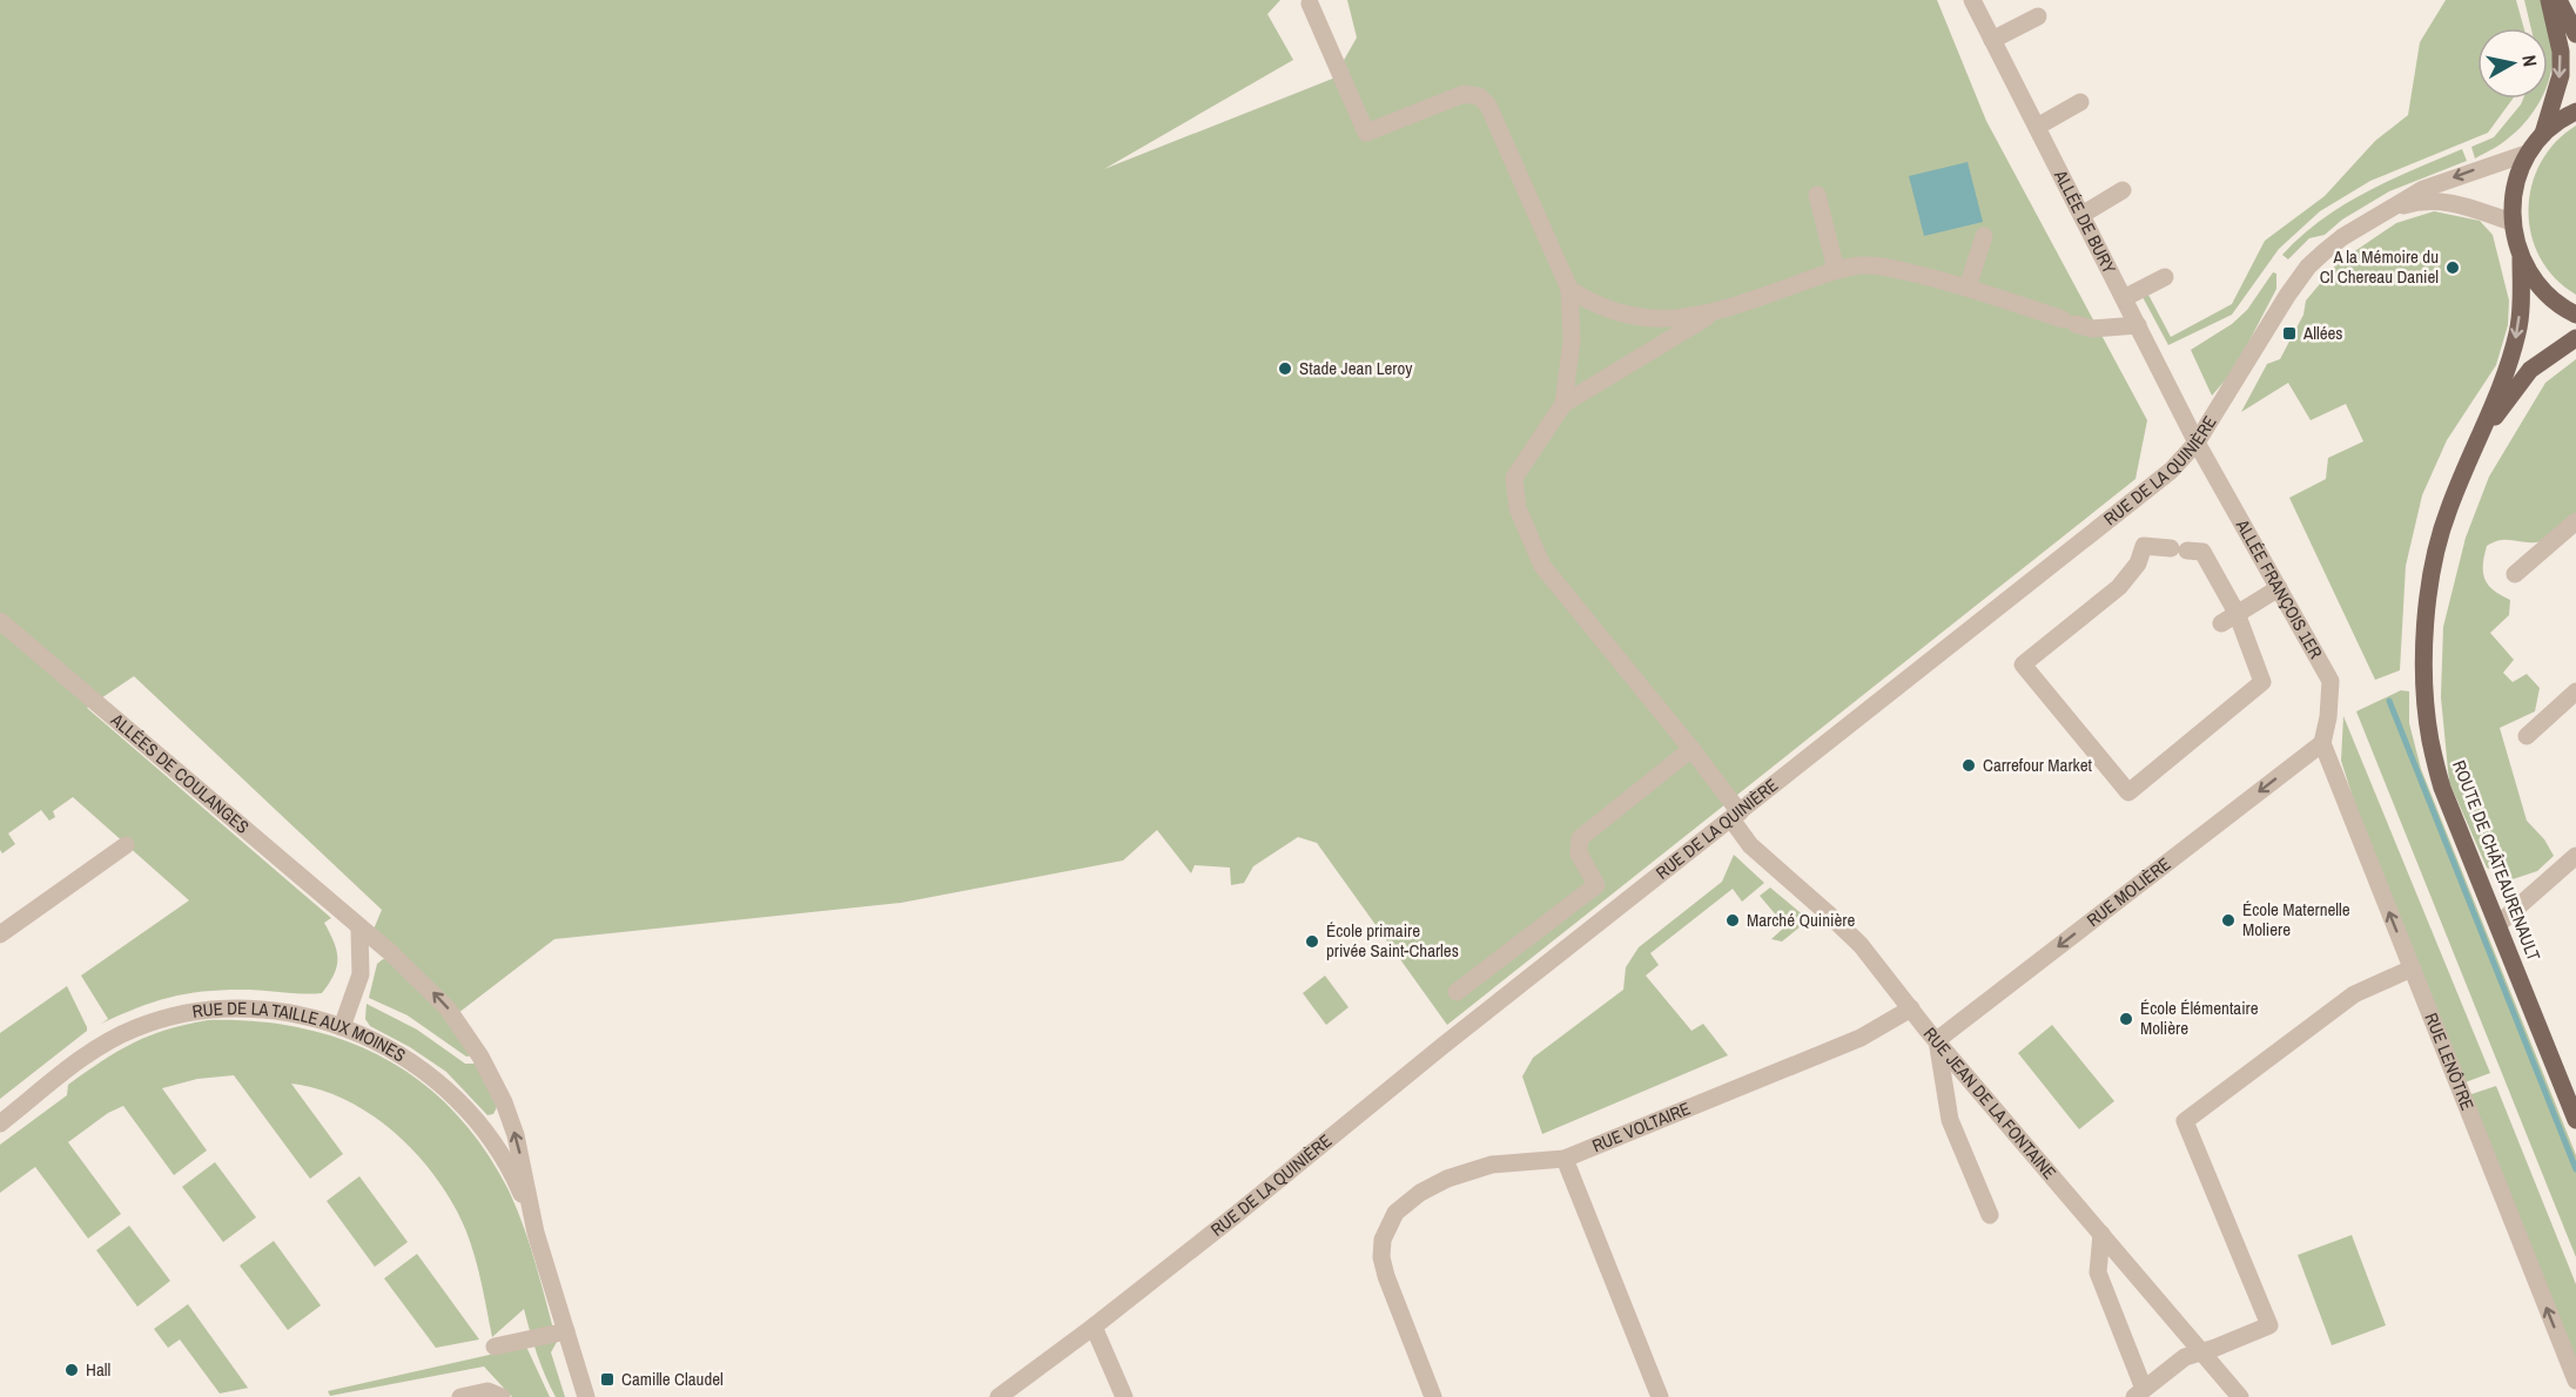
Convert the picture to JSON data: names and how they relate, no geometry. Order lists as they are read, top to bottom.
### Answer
{
  "streets": {
    "main road": ["ROUTE DE CHÂTEAURENAULT"],
    "street": [
      "ALLÉE DE BURY",
      "RUE DE LA QUINIÈRE",
      "ALLÉE FRANÇOIS 1ER",
      "ALLÉES DE COULANGES",
      "RUE MOLIÈRE",
      "RUE DE LA TAILLE AUX MOINES",
      "RUE LENÔTRE",
      "RUE JEAN DE LA FONTAINE",
      "RUE VOLTAIRE"
    ]
  },
  "crossings": [
    ["ALLÉE DE BURY", "RUE DE LA QUINIÈRE"],
    ["ALLÉE DE BURY", "ALLÉE FRANÇOIS 1ER"],
    ["RUE DE LA QUINIÈRE", "ALLÉE FRANÇOIS 1ER"],
    ["RUE DE LA QUINIÈRE", "RUE JEAN DE LA FONTAINE"],
    ["ALLÉE FRANÇOIS 1ER", "RUE MOLIÈRE"],
    ["ALLÉE FRANÇOIS 1ER", "RUE LENÔTRE"],
    ["ALLÉES DE COULANGES", "RUE DE LA TAILLE AUX MOINES"],
    ["RUE MOLIÈRE", "RUE LENÔTRE"],
    ["RUE MOLIÈRE", "RUE JEAN DE LA FONTAINE"],
    ["RUE JEAN DE LA FONTAINE", "RUE VOLTAIRE"]
  ],
  "one_way": ["ALLÉES DE COULANGES", "RUE MOLIÈRE", "RUE LENÔTRE"],
  "places": {
    "other": [
      "A la Mémoire du Cl Chereau Daniel",
      "Stade Jean Leroy",
      "Carrefour Market",
      "Marché Quinière",
      "École Maternelle Moliere",
      "École primaire privée Saint-Charles",
      "École Élémentaire Molière",
      "Hall"
    ],
    "transit": ["Allées", "Camille Claudel"]
  },
  "north": "right"
}
